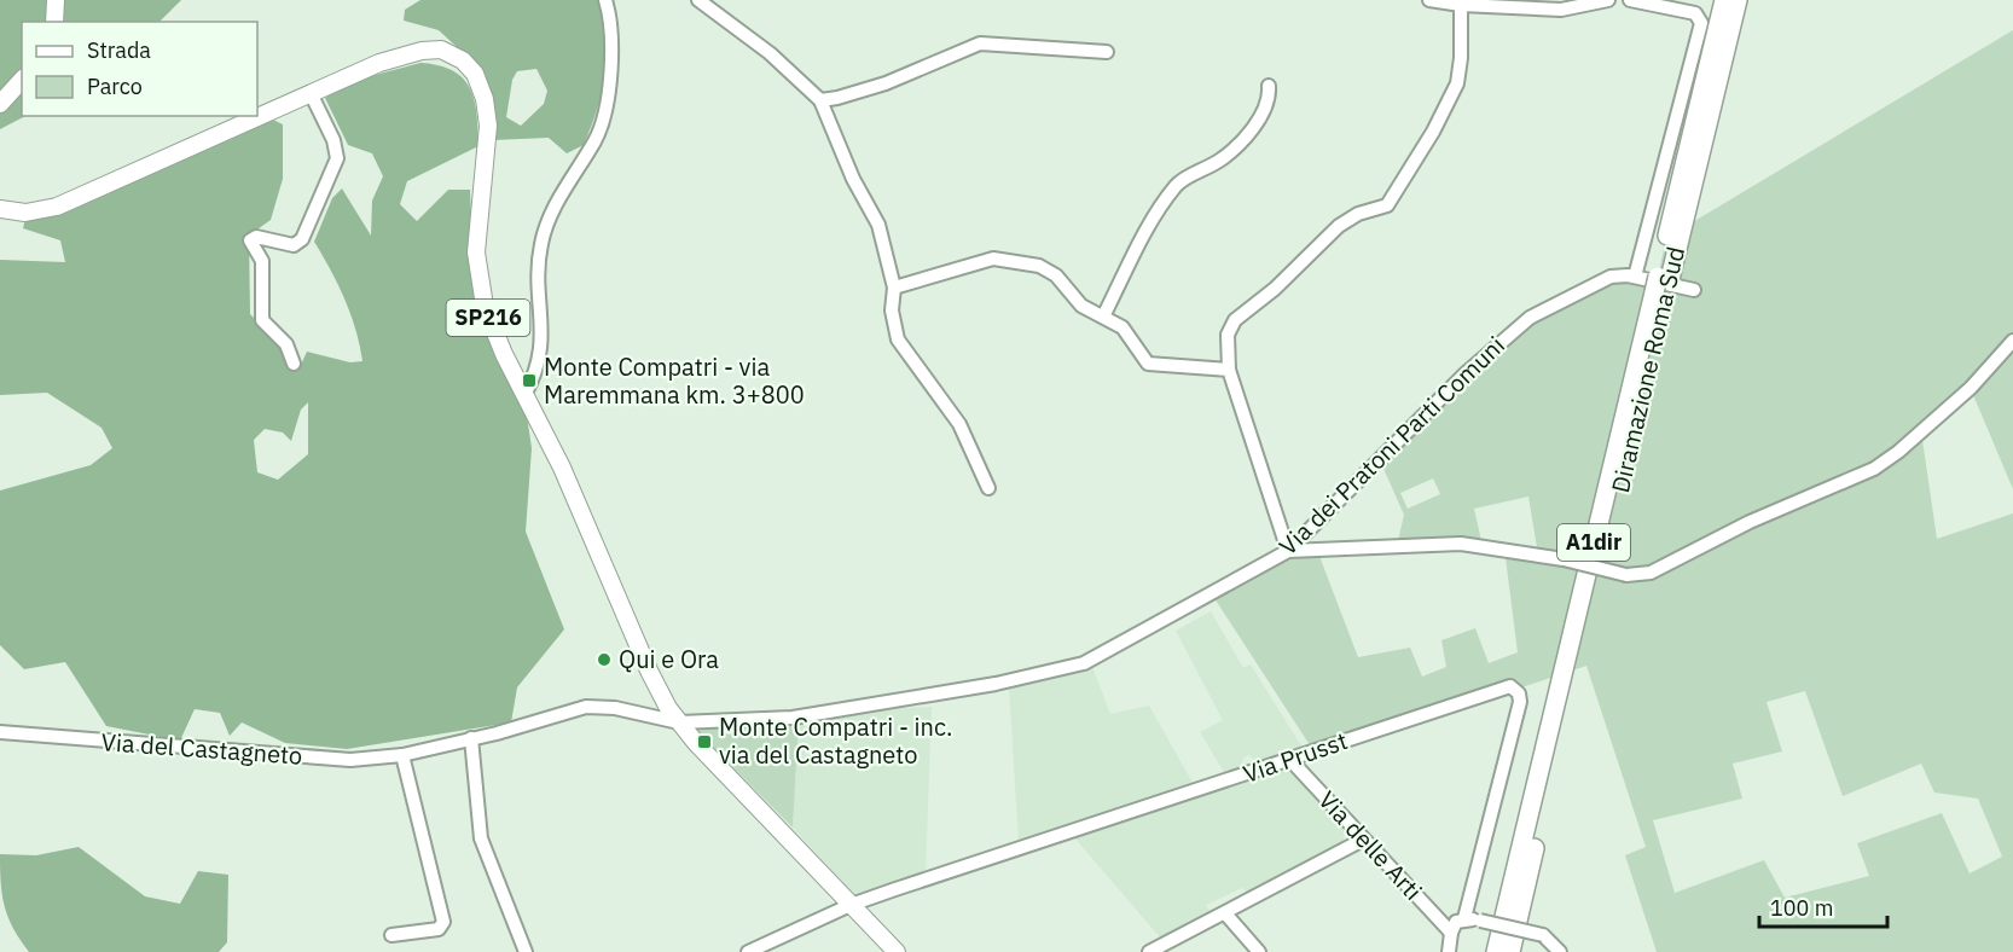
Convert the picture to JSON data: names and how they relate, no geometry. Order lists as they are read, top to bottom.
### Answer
{
  "streets": {
    "highway": ["Diramazione Roma Sud", "A1dir"],
    "main road": ["SP216"],
    "street": [
      "Via dei Pratoni Parti Comuni",
      "Via del Castagneto",
      "Via Prusst",
      "Via delle Arti"
    ]
  },
  "crossings": [
    ["SP216", "Via dei Pratoni Parti Comuni"],
    ["SP216", "Via del Castagneto"],
    ["SP216", "Via Prusst"],
    ["Via dei Pratoni Parti Comuni", "Via del Castagneto"],
    ["Via Prusst", "Via delle Arti"]
  ],
  "places": {
    "transit": ["Monte Compatri - via Maremmana km. 3+800", "Monte Compatri - inc. via del Castagneto"],
    "other": ["Qui e Ora"]
  },
  "legend": ["Strada", "Parco"],
  "scale_bar": "100 m"
}
